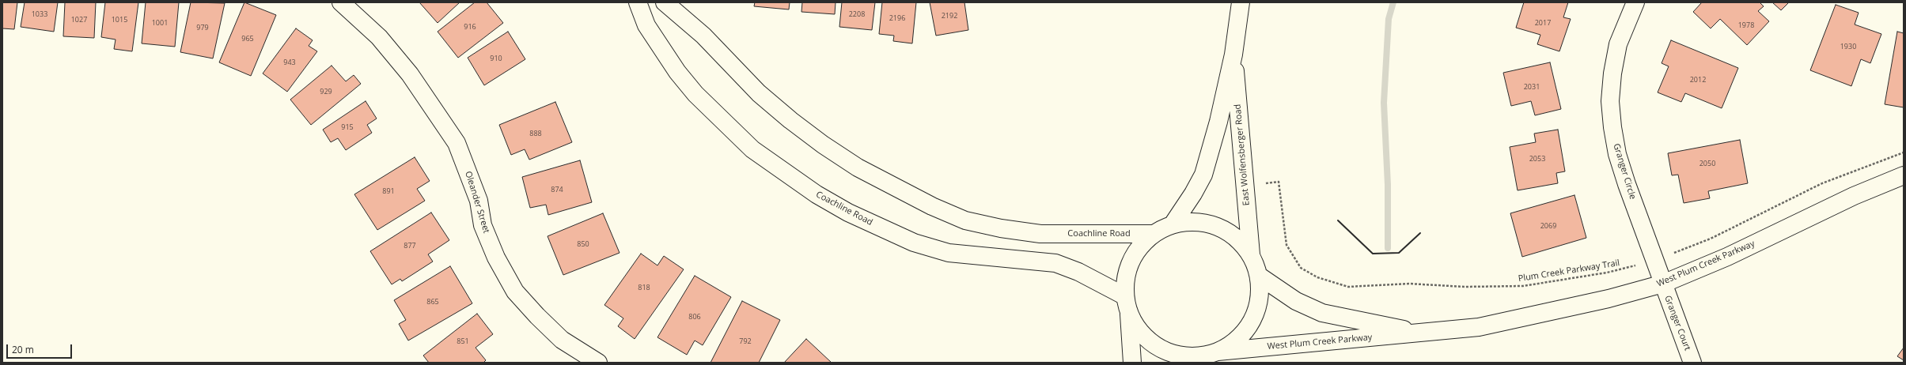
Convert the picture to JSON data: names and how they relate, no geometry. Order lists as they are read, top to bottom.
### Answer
{
  "streets": {
    "main road": [
      "East Wolfensberger Road",
      "Granger Circle",
      "Oleander Street",
      "Coachline Road",
      "West Plum Creek Parkway",
      "Granger Court"
    ],
    "path": ["Plum Creek Parkway Trail"]
  },
  "crossings": [
    ["Granger Circle", "West Plum Creek Parkway"],
    ["Granger Circle", "Plum Creek Parkway Trail"],
    ["Granger Circle", "Granger Court"],
    ["West Plum Creek Parkway", "Granger Court"]
  ],
  "house_numbers": [
    "1033",
    "2208",
    "2192",
    "2196",
    "1027",
    "1015",
    "1001",
    "2017",
    "1978",
    "916",
    "979",
    "965",
    "1930",
    "910",
    "943",
    "2012",
    "2031",
    "929",
    "915",
    "888",
    "2053",
    "2050",
    "874",
    "891",
    "2069",
    "850",
    "877",
    "818",
    "865",
    "806",
    "851",
    "792"
  ],
  "scale_bar": "20 m"
}
